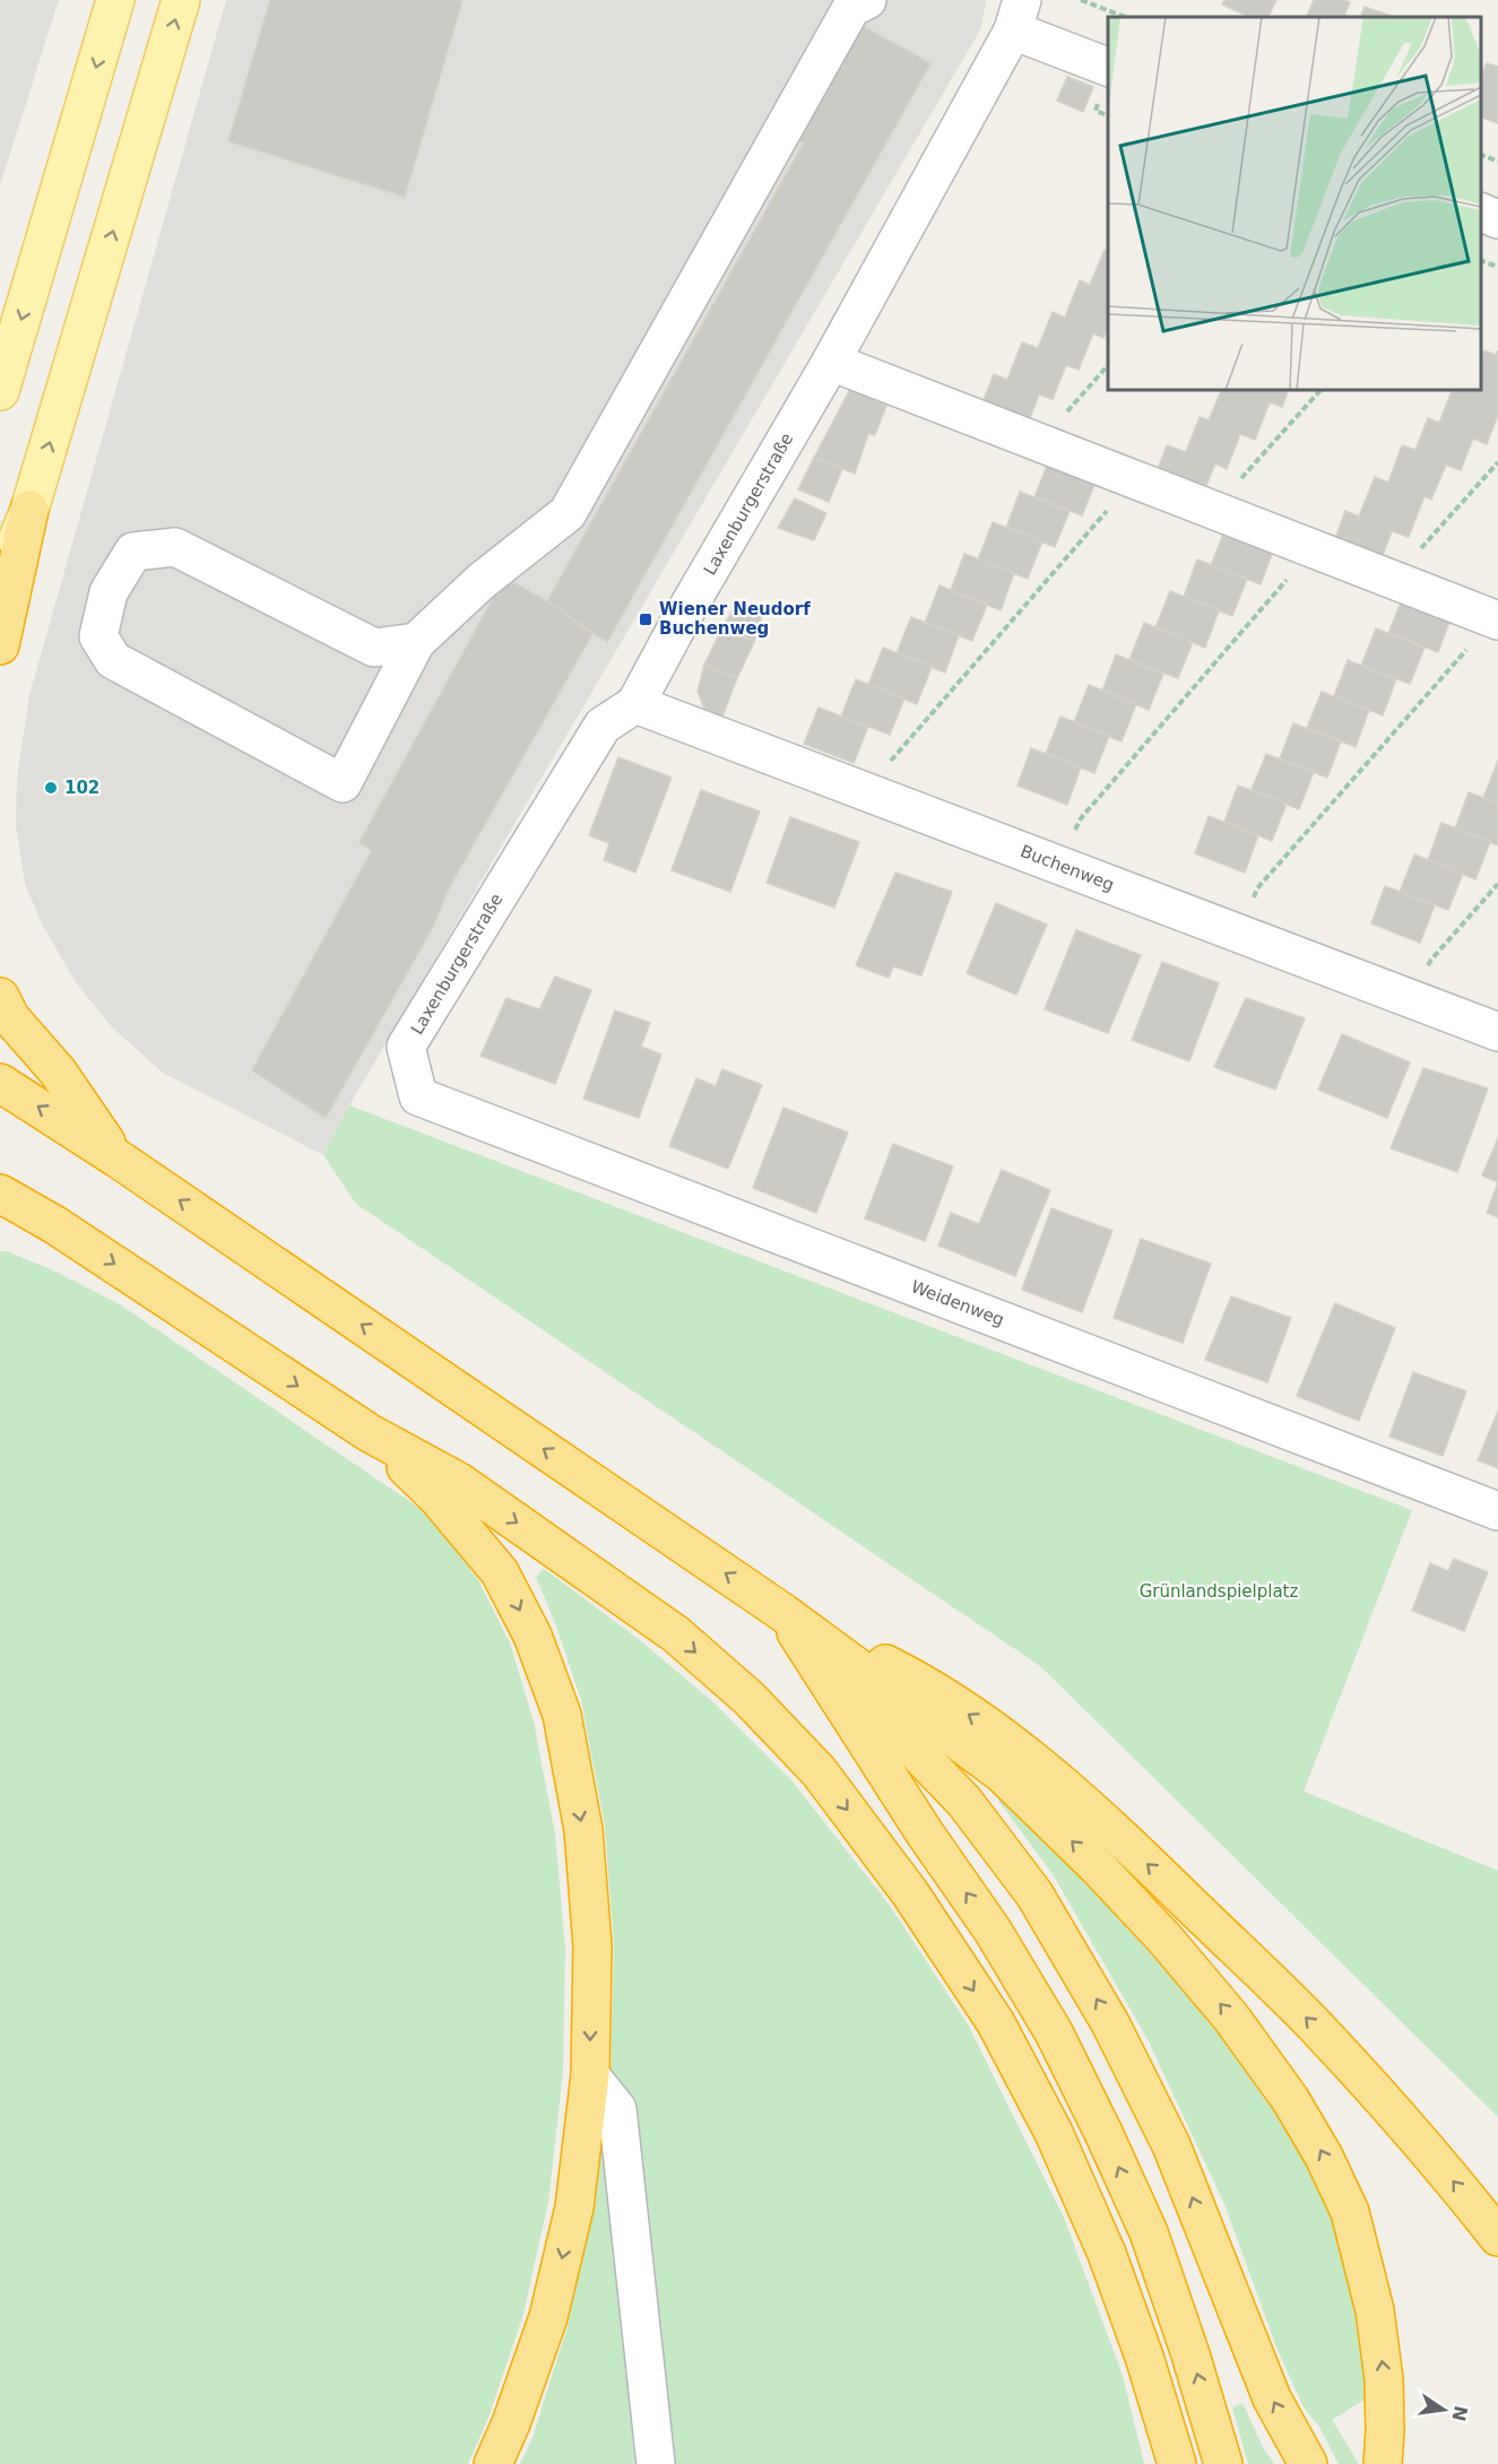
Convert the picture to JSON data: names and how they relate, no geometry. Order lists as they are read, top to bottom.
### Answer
{
  "streets": {
    "street": ["Laxenburgerstraße", "Buchenweg", "Weidenweg"]
  },
  "crossings": [
    ["Laxenburgerstraße", "Buchenweg"],
    ["Laxenburgerstraße", "Weidenweg"]
  ],
  "parks": ["Grünlandspielplatz"],
  "places": {
    "transit": ["Wiener Neudorf Buchenweg"],
    "other": ["102"]
  },
  "north": "right"
}
